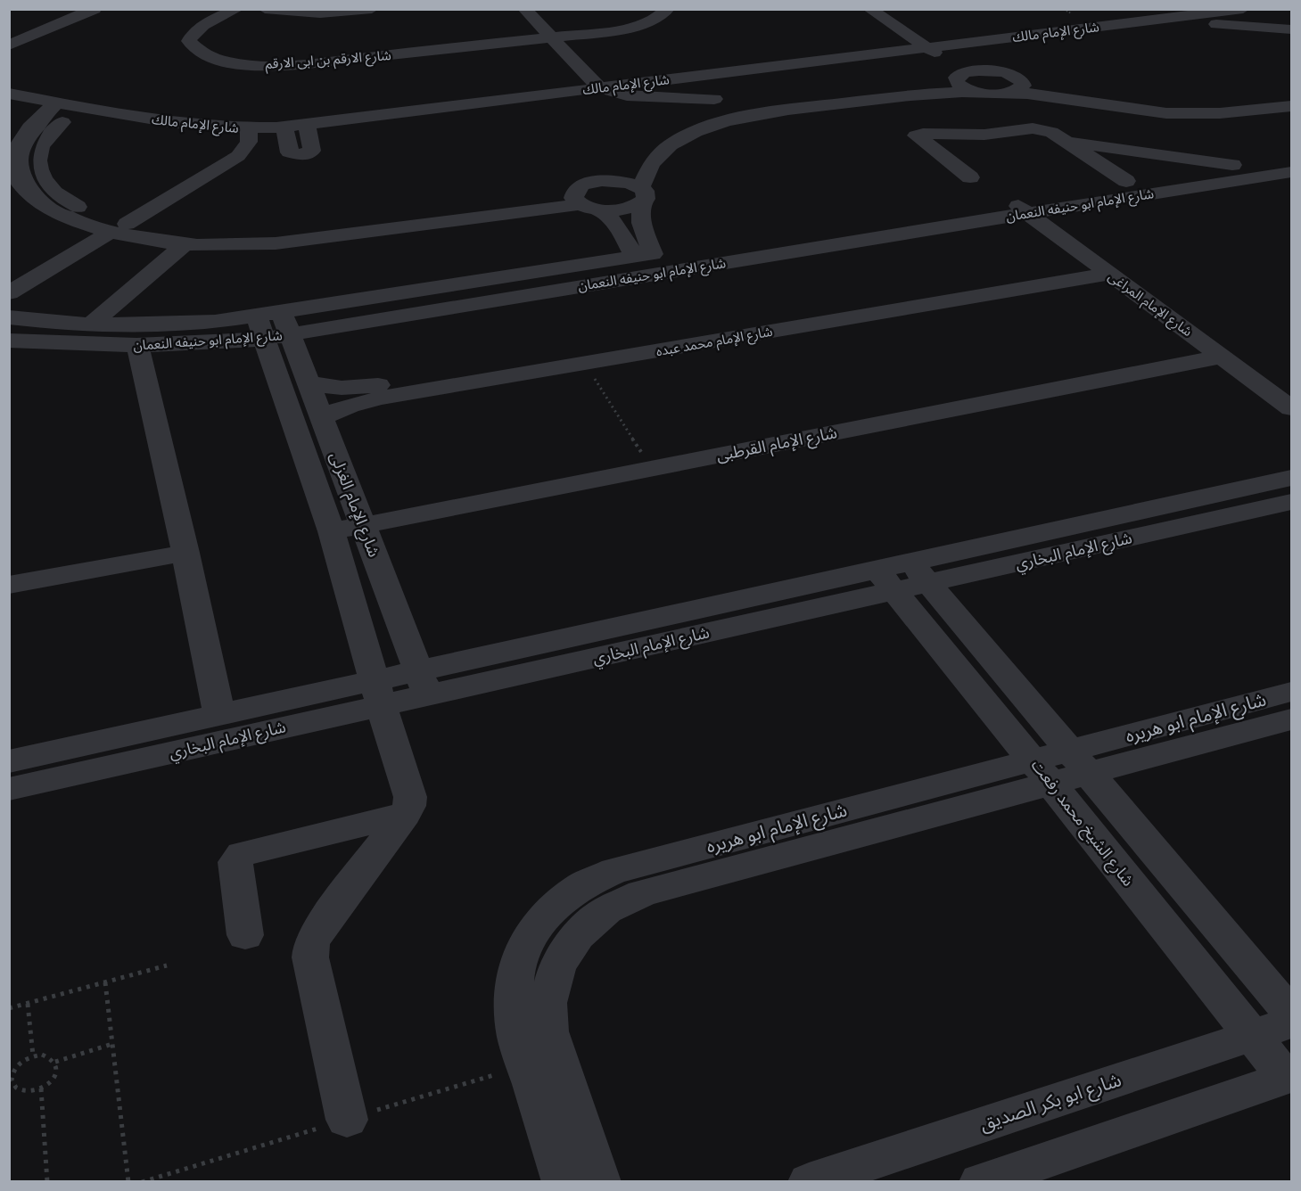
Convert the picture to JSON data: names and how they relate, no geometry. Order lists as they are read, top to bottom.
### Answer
{
  "streets": {
    "street": [
      "شارع الإمام مالك",
      "شارع الارقم بن ابى الارقم",
      "شارع الإمام ابو حنيفه النعمان",
      "شارع الإمام المراغى",
      "شارع الإمام محمد عبده",
      "شارع الإمام القرطبى",
      "شارع الإمام الغزلى",
      "شارع الإمام البخاري",
      "شارع الإمام ابو هريره",
      "شارع الشيخ محمد رفعت",
      "شارع ابو بكر الصديق"
    ]
  },
  "crossings": [
    ["شارع الإمام ابو حنيفه النعمان", "شارع الإمام المراغى"],
    ["شارع الإمام ابو حنيفه النعمان", "شارع الإمام الغزلى"],
    ["شارع الإمام المراغى", "شارع الإمام محمد عبده"],
    ["شارع الإمام المراغى", "شارع الإمام القرطبى"],
    ["شارع الإمام محمد عبده", "شارع الإمام الغزلى"],
    ["شارع الإمام القرطبى", "شارع الإمام الغزلى"],
    ["شارع الإمام الغزلى", "شارع الإمام البخاري"],
    ["شارع الإمام البخاري", "شارع الشيخ محمد رفعت"],
    ["شارع الإمام ابو هريره", "شارع الشيخ محمد رفعت"],
    ["شارع الشيخ محمد رفعت", "شارع ابو بكر الصديق"]
  ]
}
